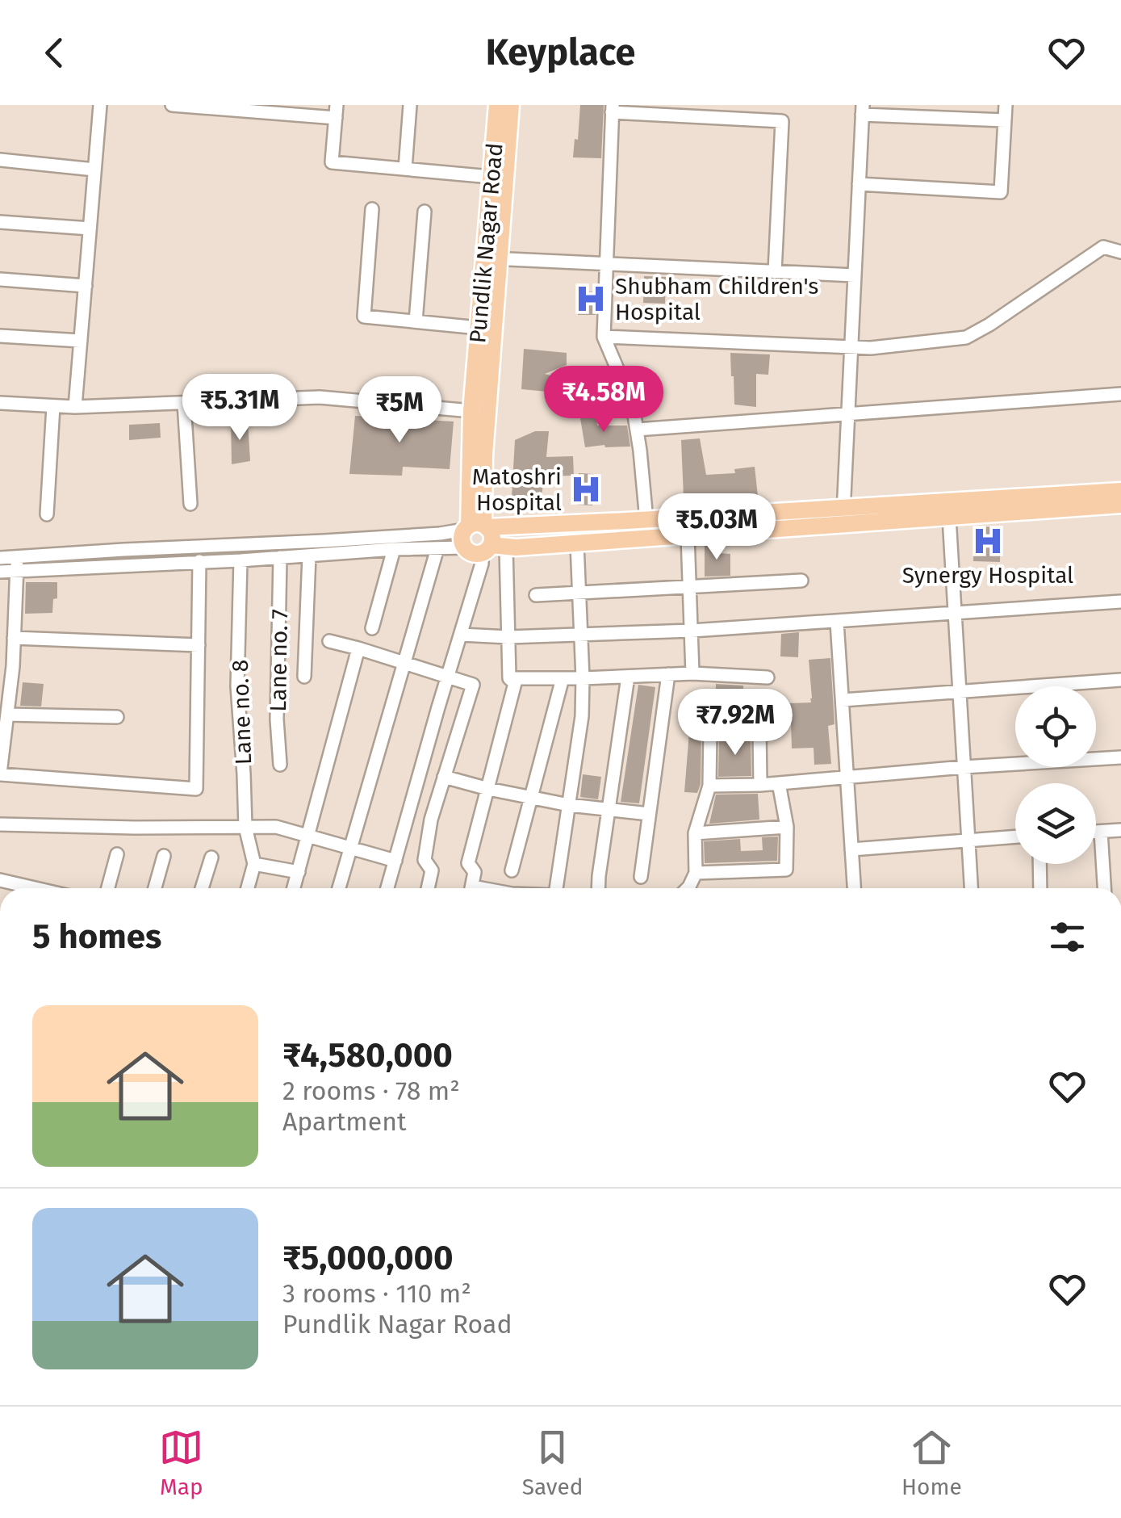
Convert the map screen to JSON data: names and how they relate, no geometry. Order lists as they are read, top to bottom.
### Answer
{
  "streets": {
    "main road": ["Pundlik Nagar Road"],
    "street": ["Lane no. 7", "Lane no. 8"]
  },
  "places": {
    "hospital": ["Shubham Children's Hospital", "Matoshri Hospital", "Synergy Hospital"]
  },
  "page": {
    "header": "Keyplace",
    "price": [
      "₹4.58M",
      "₹5.31M",
      "₹5M",
      "₹5.03M",
      "₹7.92M"
    ],
    "heading": "5 homes",
    "list": [
      {
        "name": "₹4,580,000",
        "note": "2 rooms · 78 m² · Apartment"
      },
      {
        "name": "₹5,000,000",
        "note": "3 rooms · 110 m² · Pundlik Nagar Road"
      }
    ],
    "tabs": ["Map", "Saved", "Home"]
  }
}
